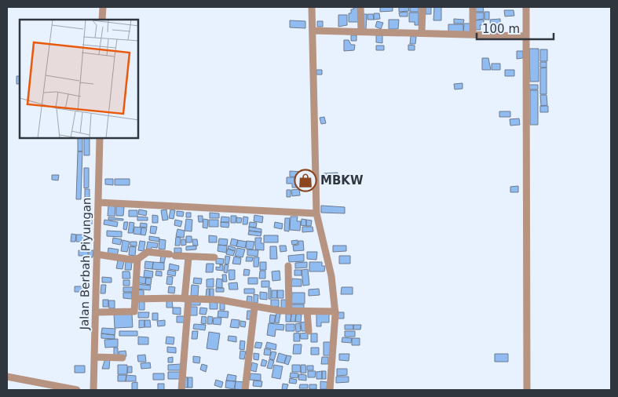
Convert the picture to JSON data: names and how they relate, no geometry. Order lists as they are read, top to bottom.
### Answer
{
  "streets": {
    "street": ["Jalan Berbah Piyungan"]
  },
  "places": {
    "shop": ["MBKW"]
  },
  "scale_bar": "100 m"
}
